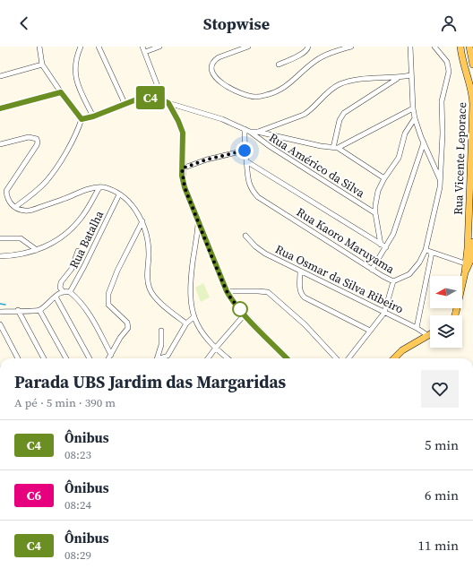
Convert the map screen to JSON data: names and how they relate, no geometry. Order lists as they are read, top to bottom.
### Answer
{
  "streets": {
    "main road": ["Rua Vicente Leporace"],
    "street": [
      "Rua Américo da Silva",
      "Rua Batalha",
      "Rua Kaoro Maruyama",
      "Rua Osmar da Silva Ribeiro"
    ]
  },
  "crossings": [
    ["Rua Américo da Silva", "Rua Kaoro Maruyama"]
  ],
  "lines": ["bus line C4"],
  "north": "left",
  "page": {
    "header": "Stopwise",
    "on_map": "C4",
    "heading": ["Parada UBS Jardim das Margaridas", "A pé · 5 min · 390 m"],
    "list": [
      {
        "mark": "C4",
        "name": "Ônibus",
        "note": "08:23",
        "value": "5 min"
      },
      {
        "mark": "C6",
        "name": "Ônibus",
        "note": "08:24",
        "value": "6 min"
      },
      {
        "mark": "C4",
        "name": "Ônibus",
        "note": "08:29",
        "value": "11 min"
      }
    ]
  }
}
